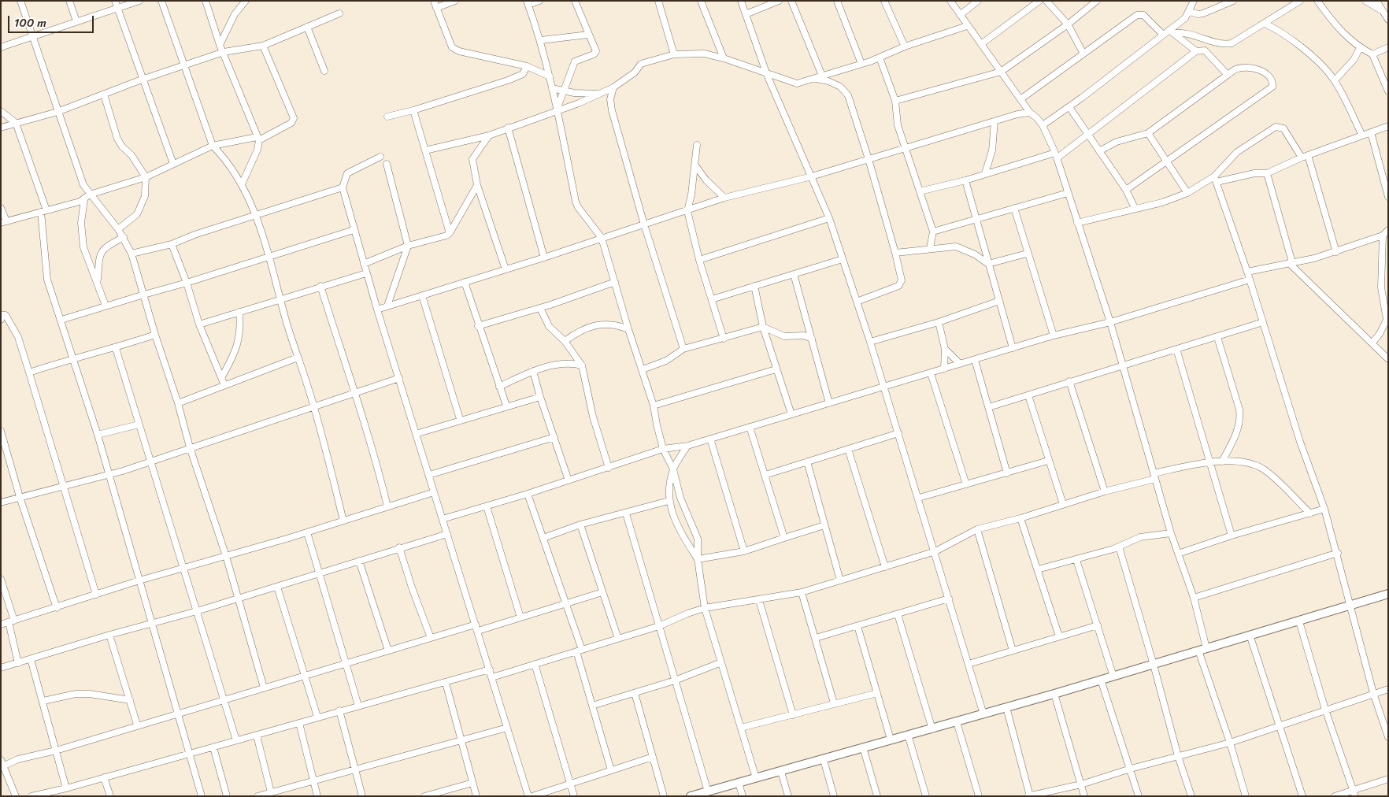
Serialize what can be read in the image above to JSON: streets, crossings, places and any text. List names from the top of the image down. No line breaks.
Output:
{"scale_bar":"100 m"}
